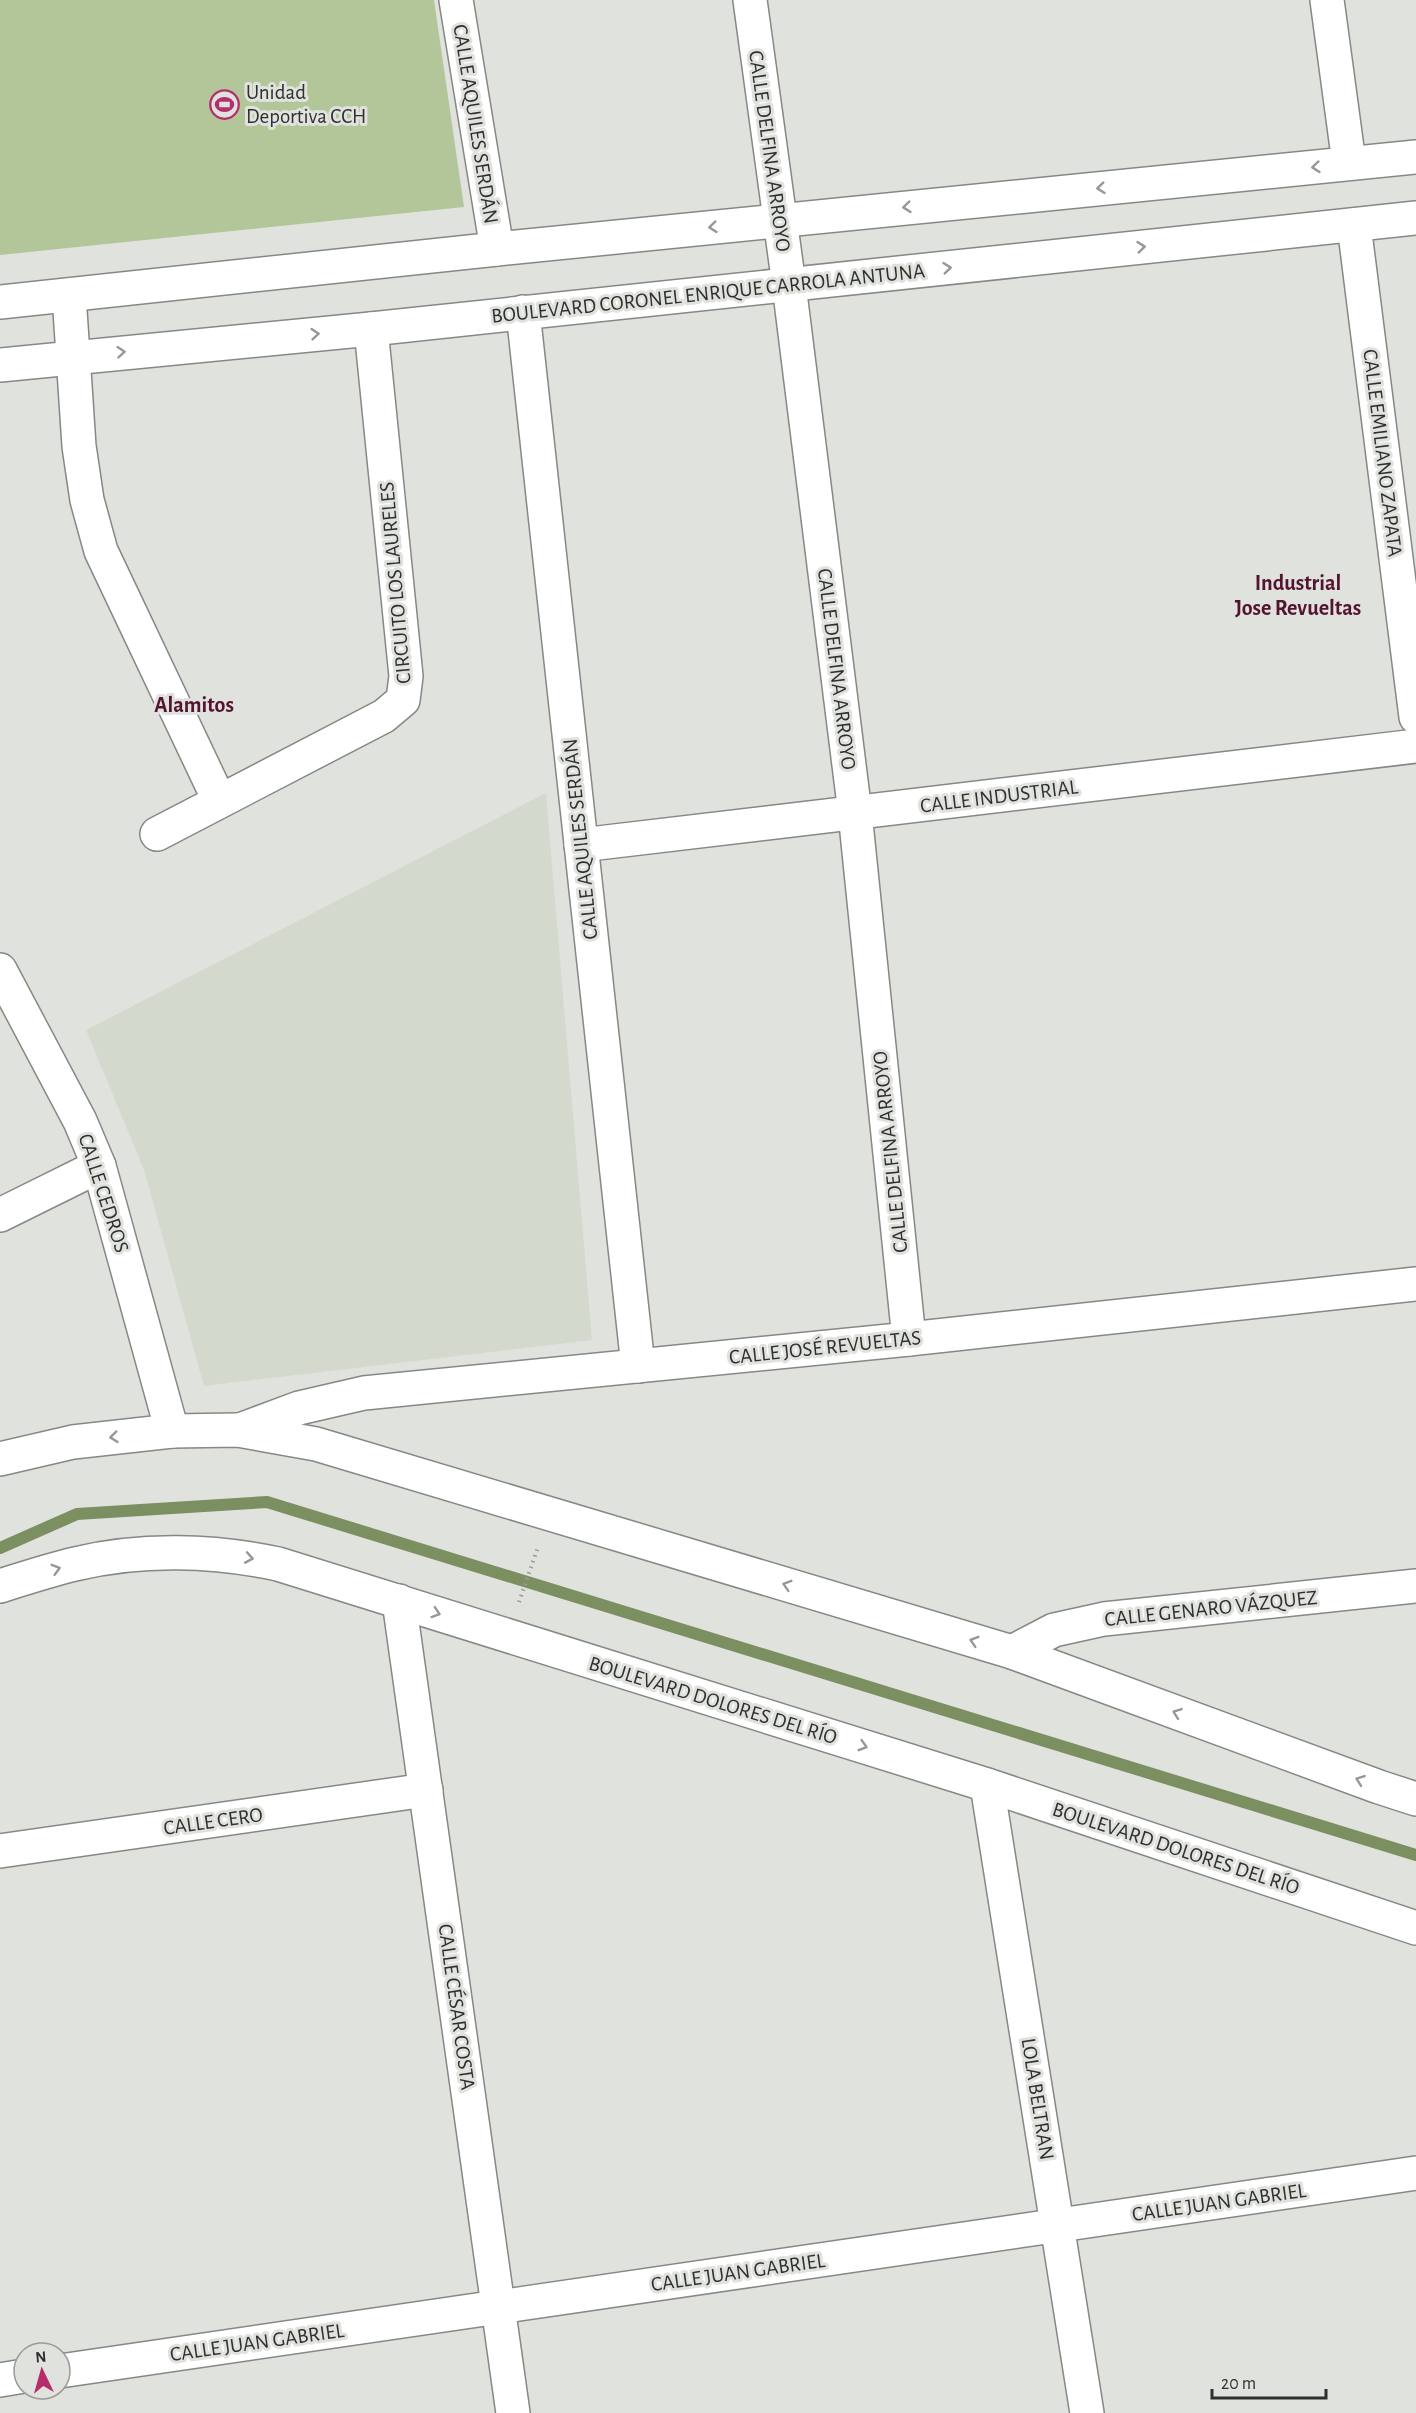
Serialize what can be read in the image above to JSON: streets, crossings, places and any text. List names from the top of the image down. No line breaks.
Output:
{"streets":{"street":["CALLE AQUILES SERDÁN","CALLE DELFINA ARROYO","BOULEVARD CORONEL ENRIQUE CARROLA ANTUNA","CALLE EMILIANO ZAPATA","CIRCUITO LOS LAURELES","CALLE INDUSTRIAL","CALLE CEDROS","CALLE JOSÉ REVUELTAS","CALLE GENARO VÁZQUEZ","BOULEVARD DOLORES DEL RÍO","CALLE CERO","CALLE CÉSAR COSTA","LOLA BELTRAN","CALLE JUAN GABRIEL"]},"crossings":[["CALLE AQUILES SERDÁN","BOULEVARD CORONEL ENRIQUE CARROLA ANTUNA"],["CALLE AQUILES SERDÁN","CALLE INDUSTRIAL"],["CALLE AQUILES SERDÁN","CALLE JOSÉ REVUELTAS"],["CALLE DELFINA ARROYO","BOULEVARD CORONEL ENRIQUE CARROLA ANTUNA"],["CALLE DELFINA ARROYO","CALLE INDUSTRIAL"],["CALLE DELFINA ARROYO","CALLE JOSÉ REVUELTAS"],["BOULEVARD CORONEL ENRIQUE CARROLA ANTUNA","CALLE EMILIANO ZAPATA"],["BOULEVARD CORONEL ENRIQUE CARROLA ANTUNA","CIRCUITO LOS LAURELES"],["BOULEVARD DOLORES DEL RÍO","CALLE CÉSAR COSTA"],["BOULEVARD DOLORES DEL RÍO","LOLA BELTRAN"],["CALLE CERO","CALLE CÉSAR COSTA"],["CALLE CÉSAR COSTA","CALLE JUAN GABRIEL"],["LOLA BELTRAN","CALLE JUAN GABRIEL"]],"districts":["Industrial Jose Revueltas","Alamitos"],"places":{"sports":["Unidad Deportiva CCH"]},"scale_bar":"20 m","north":"top"}
